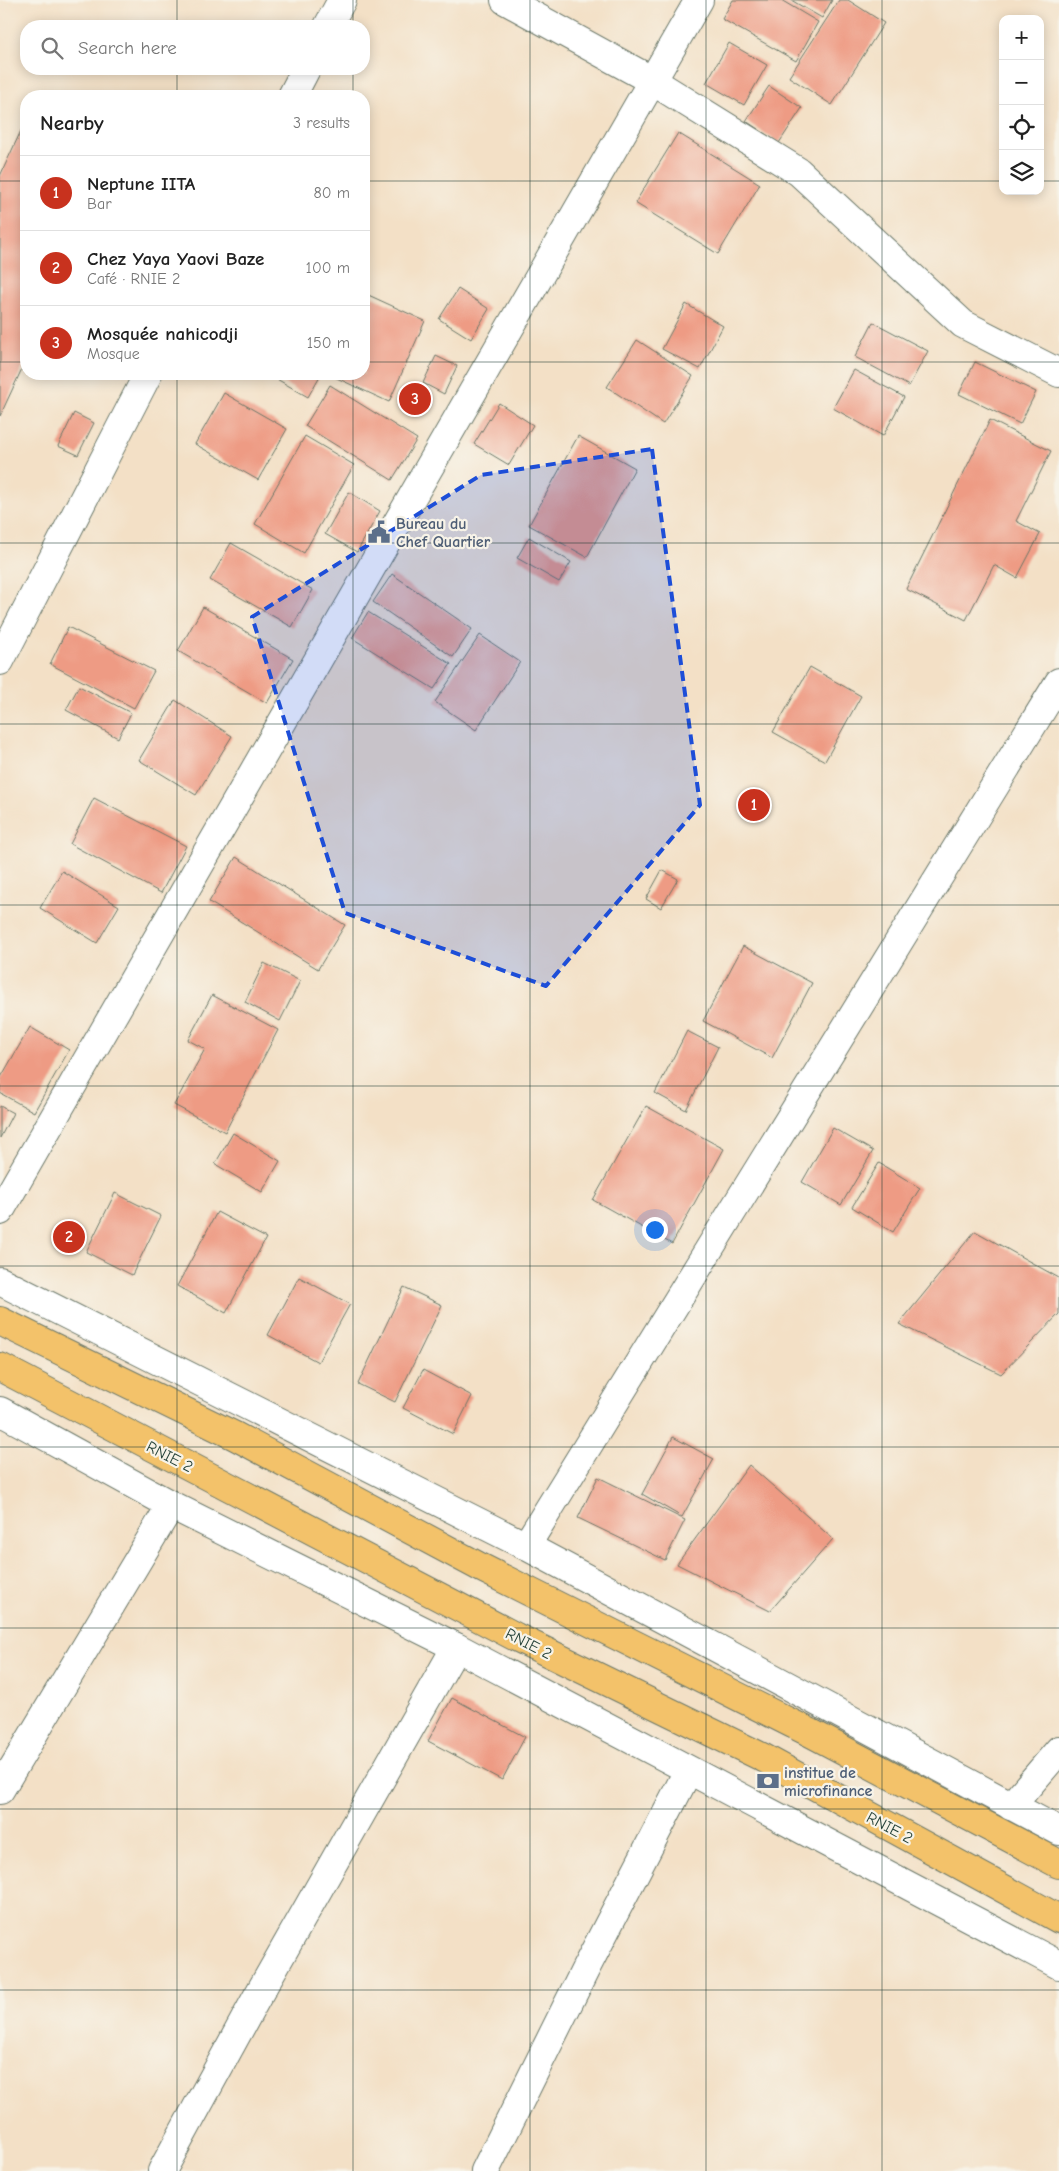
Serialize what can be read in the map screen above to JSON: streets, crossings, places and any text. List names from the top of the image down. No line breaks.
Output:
{"streets":{"highway":["RNIE 2"]},"places":{"public building":["Bureau du Chef Quartier"],"bank":["institue de microfinance"]},"page":{"map_buttons":["+","−"],"search":"Search here","heading":["Nearby","3 results"],"list":[{"mark":"1","name":"Neptune IITA","note":"Bar","value":"80 m"},{"mark":"2","name":"Chez Yaya Yaovi Baze","note":"Café · RNIE 2","value":"100 m"},{"mark":"3","name":"Mosquée nahicodji","note":"Mosque","value":"150 m"}],"pins":["3","1","2"]}}
